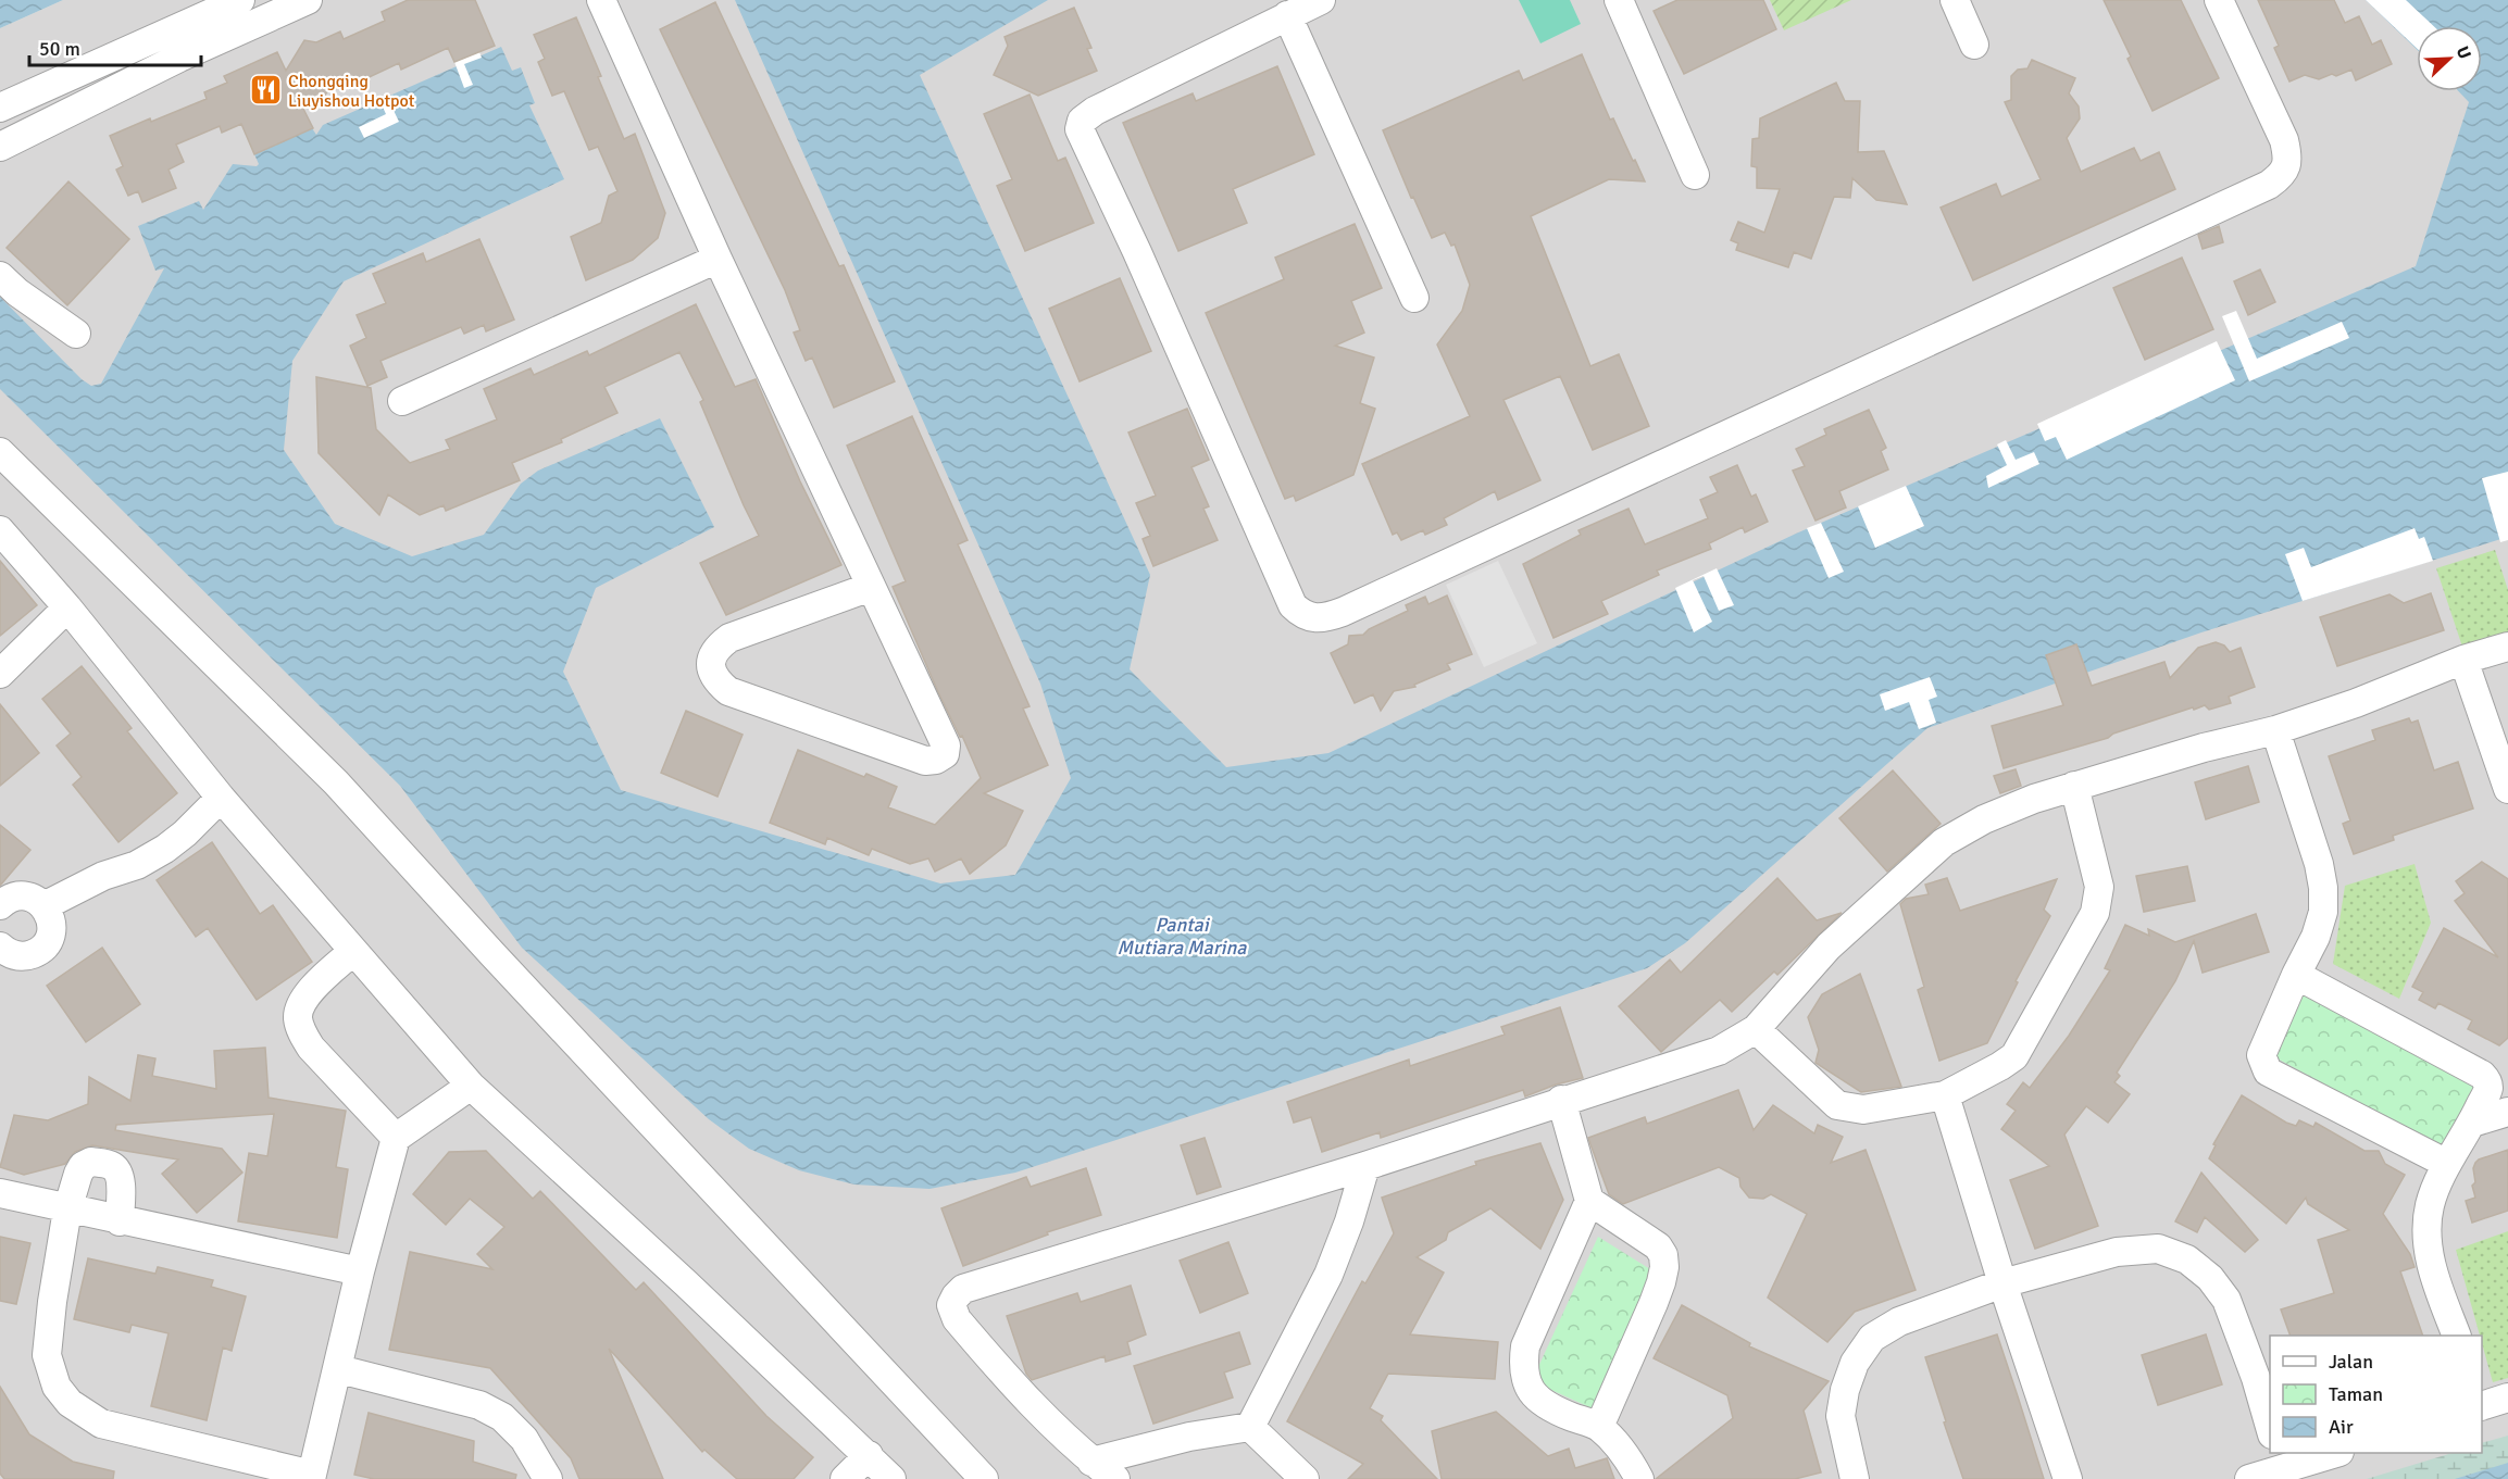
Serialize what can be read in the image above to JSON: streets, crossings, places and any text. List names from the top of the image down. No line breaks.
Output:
{"water":["Pantai Mutiara Marina"],"places":{"restaurant":["Chongqing Liuyishou Hotpot"]},"legend":["Jalan","Taman","Air"],"scale_bar":"50 m","north":"top right"}
